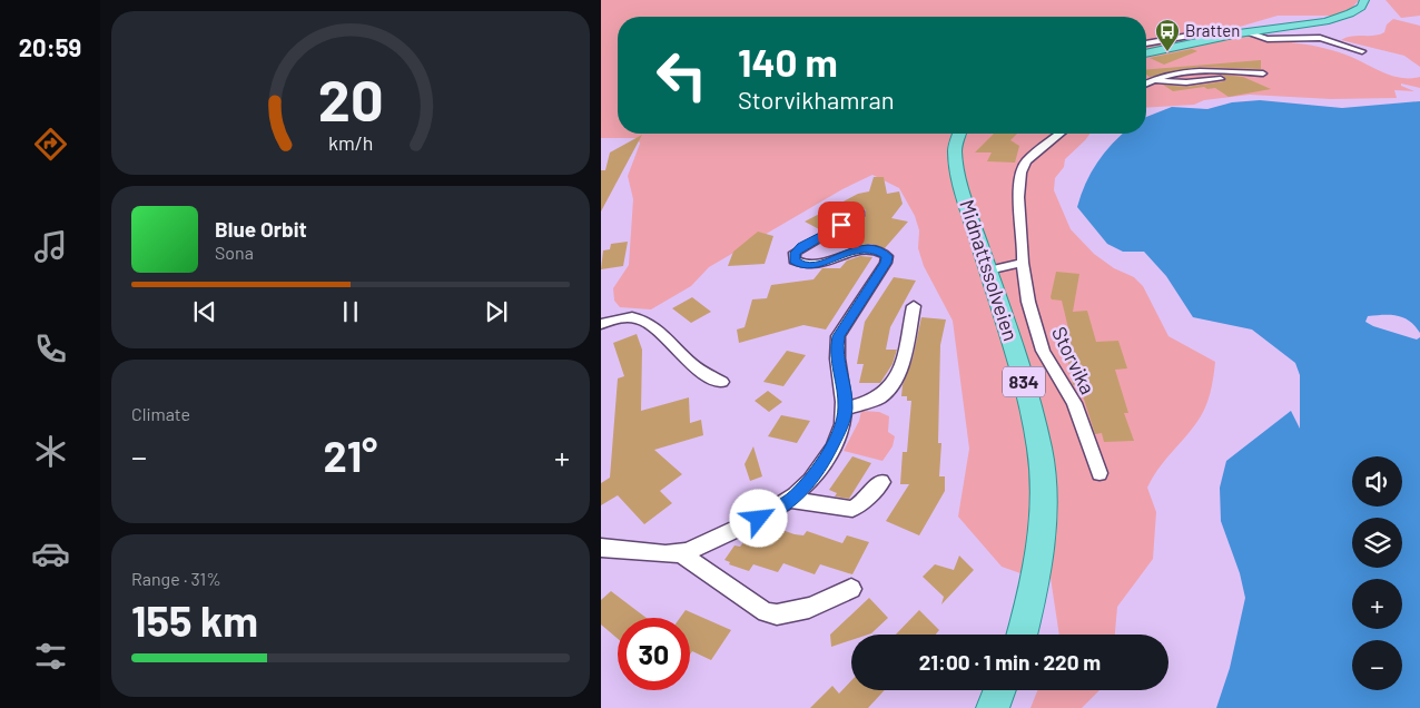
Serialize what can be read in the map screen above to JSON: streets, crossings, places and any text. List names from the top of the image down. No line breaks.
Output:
{"streets":{"main road":["Midnattssolveien","834"],"street":["Storvika"]},"places":{"bus stop":["Bratten"]},"page":{"tabs":"20:59","turn":["140 m","Storvikhamran"],"song":["Blue Orbit","Sona"],"tile":["Climate",["Range · 31%","155 km"]],"heat":["−","21°","+"],"map_buttons":["+","−"],"limit":"30","trip":"21:00 · 1 min · 220 m","gauge":["20","km/h"]}}
